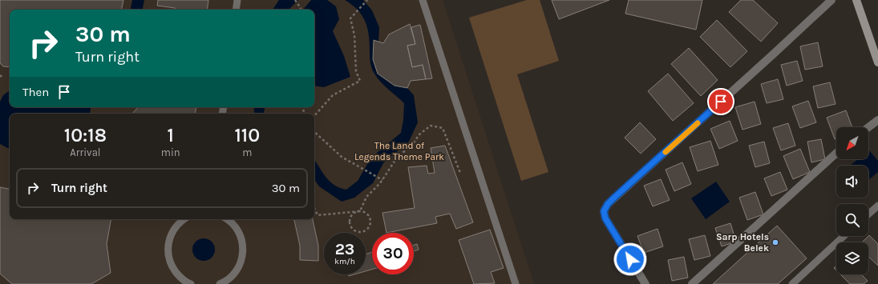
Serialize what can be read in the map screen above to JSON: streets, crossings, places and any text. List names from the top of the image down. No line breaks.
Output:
{"parks":["The Land of Legends Theme Park"],"places":["Sarp Hotels Belek"],"north":"bottom left","page":{"turn":["30 m","Turn right"],"then":"Then","eta":["10:18","Arrival","1","min","110","m"],"list":[{"name":"Turn right","value":"30 m"}],"speed":"23 km/h","limit":"30"}}
